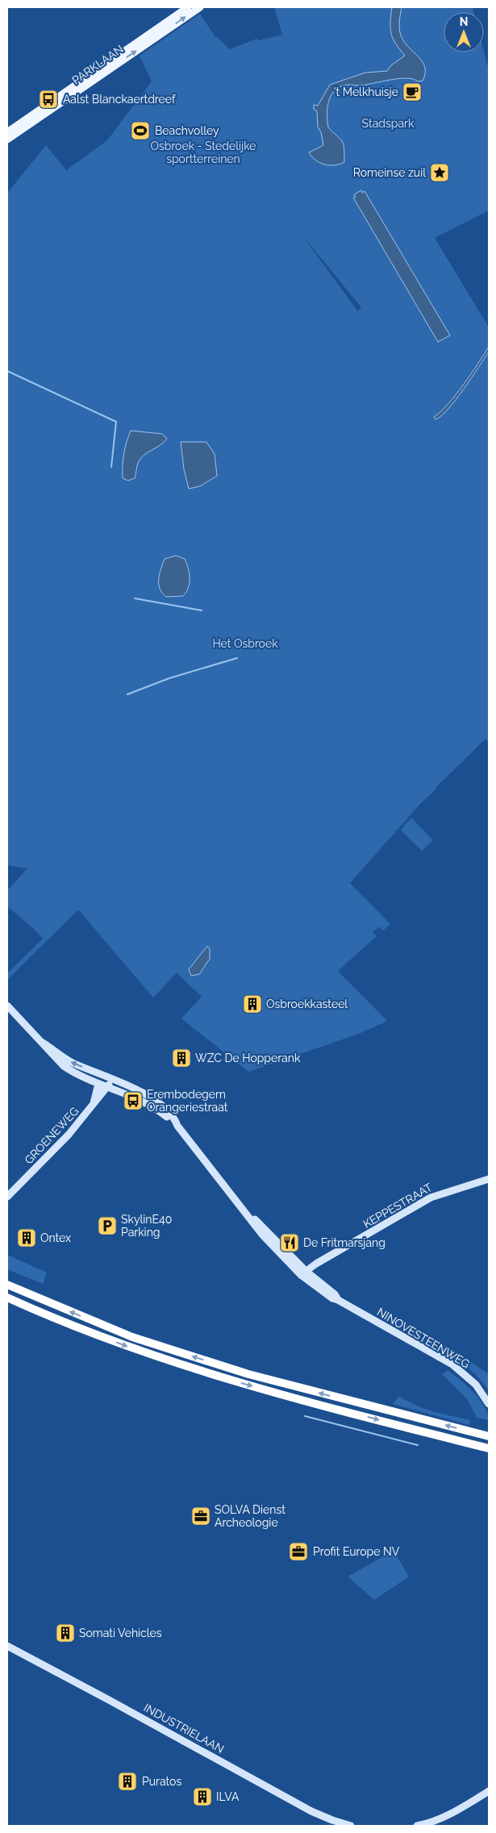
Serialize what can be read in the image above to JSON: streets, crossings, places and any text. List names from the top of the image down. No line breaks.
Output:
{"streets":{"main road":["PARKLAAN"],"street":["GROENEWEG","KEPPESTRAAT","NINOVESTEENWEG","INDUSTRIELAAN"]},"crossings":[["GROENEWEG","NINOVESTEENWEG"],["KEPPESTRAAT","NINOVESTEENWEG"]],"parks":["Stadspark","Osbroek - Stedelijke sportterreinen","Het Osbroek"],"places":{"cafe":["'t Melkhuisje"],"bus stop":["Aalst Blanckaertdreef","Erembodegem Orangeriestraat"],"sports":["Beachvolley"],"place":["Romeinse zuil"],"building":["Osbroekkasteel","WZC De Hopperank","Ontex","Somati Vehicles","Puratos","ILVA"],"parking":["SkylinE40 Parking"],"restaurant":["De Fritmarsjang"],"office":["SOLVA Dienst Archeologie","Profit Europe NV"]},"north":"top"}
